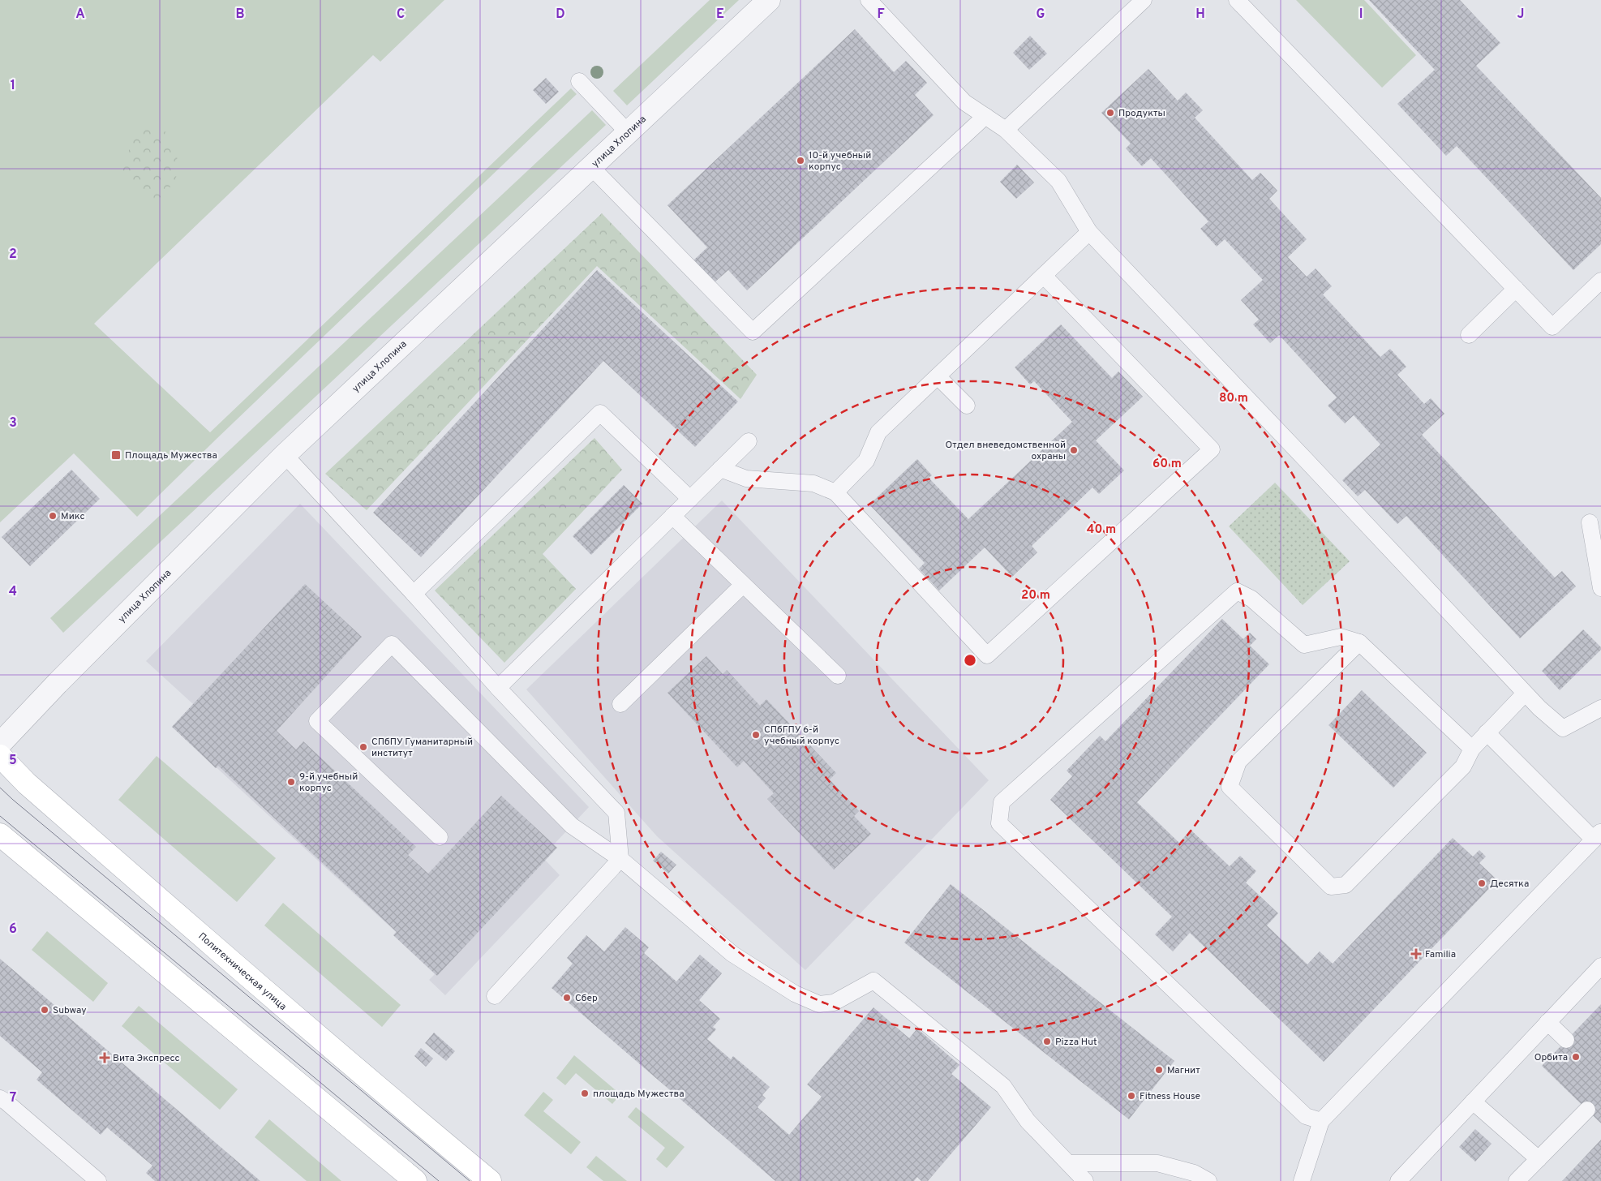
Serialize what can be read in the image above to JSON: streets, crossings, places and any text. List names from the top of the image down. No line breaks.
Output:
{"streets":{"main road":["Политехническая улица"],"street":["улица Хлопина"]},"places":{"other":["Продукты","10-й учебный корпус","Отдел вневедомственной охраны","Микс","СПбГПУ 6-й учебный корпус","СПбПУ Гуманитарный институт","9-й учебный корпус","Десятка","Сбер","Subway","Pizza Hut","Орбита","Магнит","площадь Мужества","Fitness House"],"transit":["Площадь Мужества"],"health":["Familia","Вита Экспресс"]},"grid":{"columns":["A","B","C","D","E","F","G","H","I","J"],"rows":["1","2","3","4","5","6","7"]},"rings":["80 m","60 m","40 m","20 m"]}
